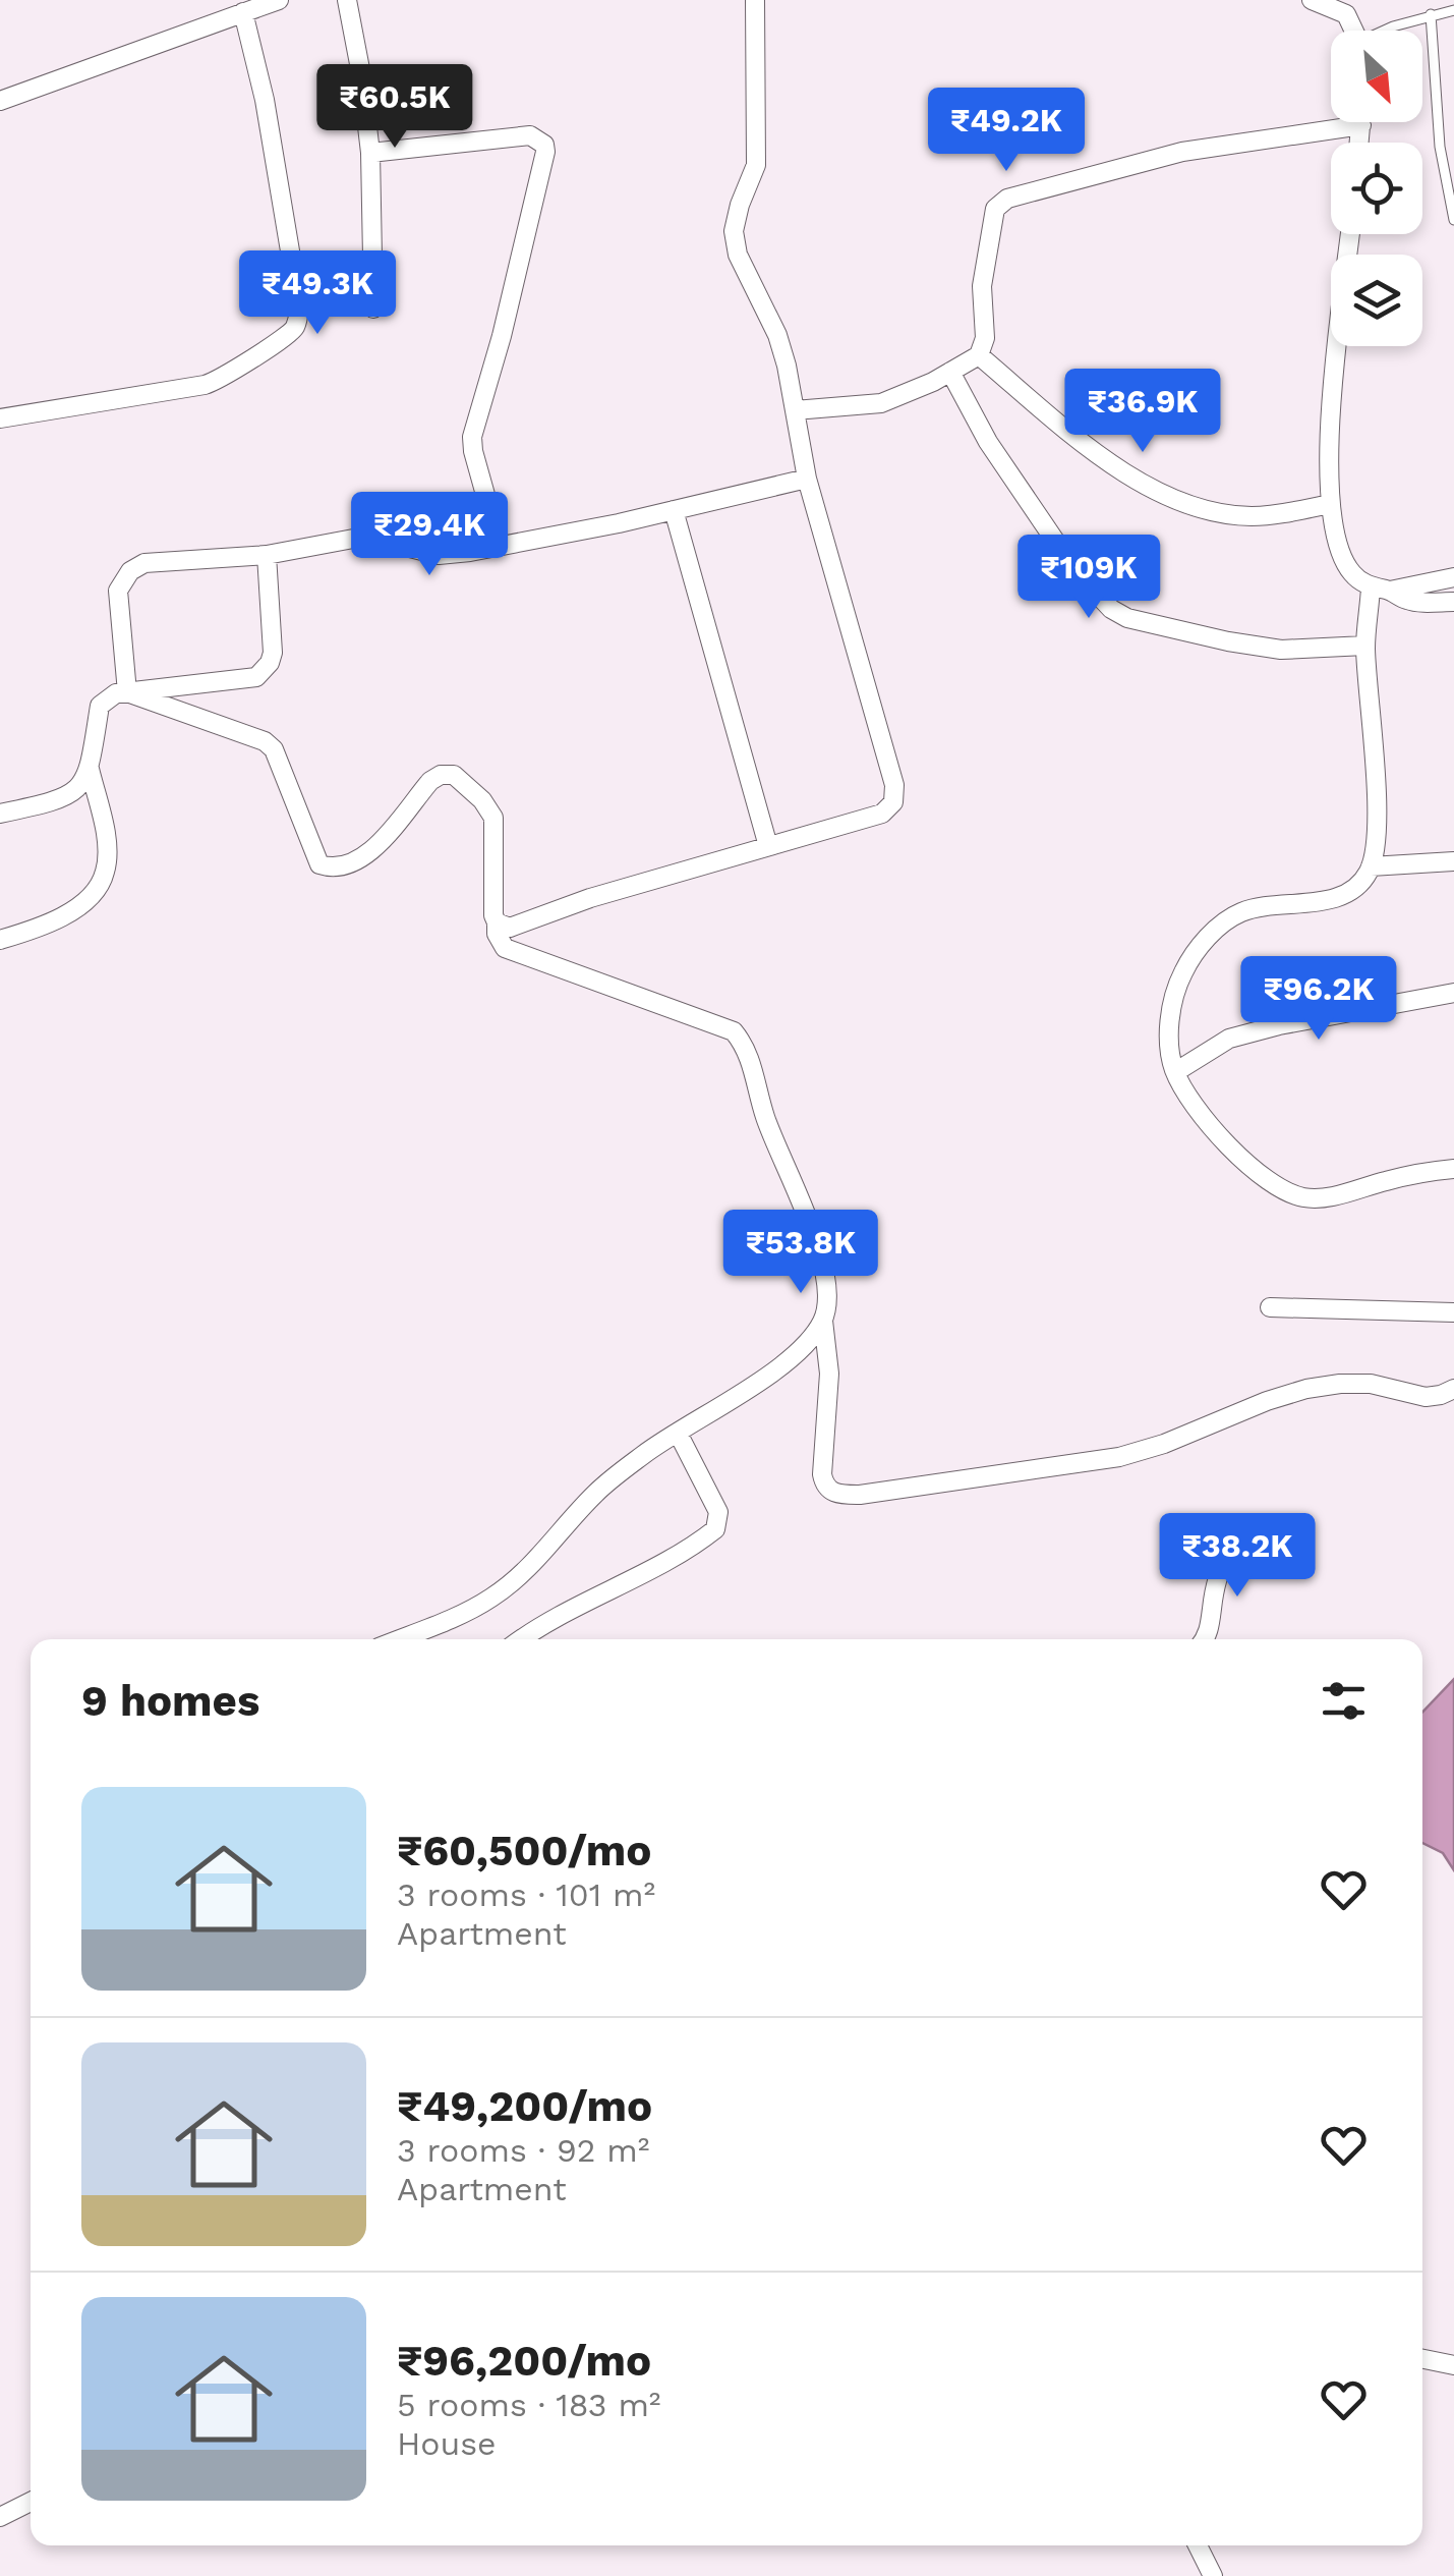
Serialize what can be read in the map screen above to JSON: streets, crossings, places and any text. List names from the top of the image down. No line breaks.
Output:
{"north":"bottom right","page":{"price":["₹60.5K","₹49.2K","₹49.3K","₹36.9K","₹29.4K","₹109K","₹96.2K","₹53.8K","₹38.2K"],"heading":"9 homes","list":[{"name":"₹60,500/mo","note":"3 rooms · 101 m² · Apartment"},{"name":"₹49,200/mo","note":"3 rooms · 92 m² · Apartment"},{"name":"₹96,200/mo","note":"5 rooms · 183 m² · House"}]}}
